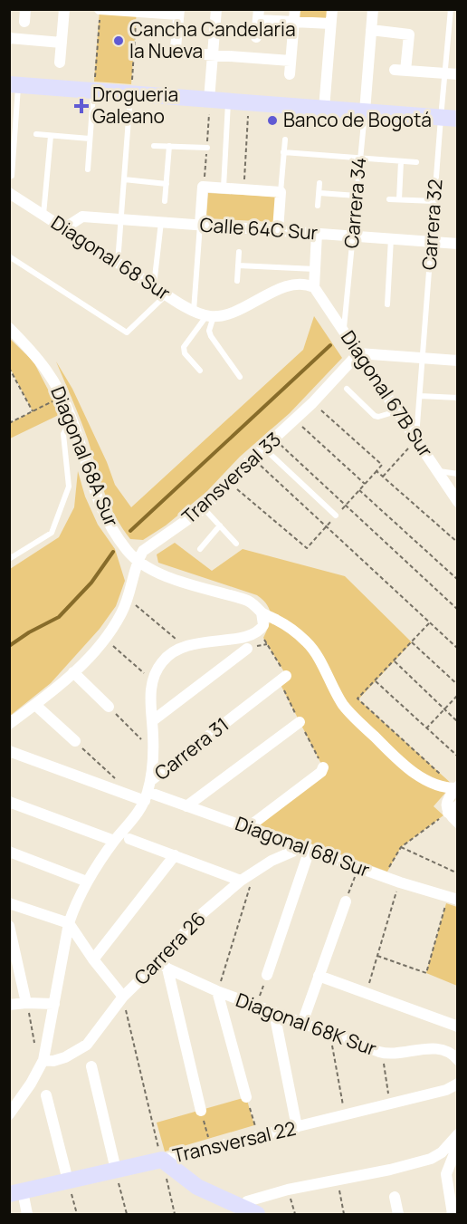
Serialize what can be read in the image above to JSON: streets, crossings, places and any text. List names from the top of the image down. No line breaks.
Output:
{"streets":{"street":["Carrera 34","Calle 64C Sur","Diagonal 68 Sur","Diagonal 67B Sur","Diagonal 68A Sur","Transversal 33","Carrera 31","Diagonal 68I Sur","Carrera 26","Diagonal 68K Sur","Transversal 22"],"lane":["Carrera 32"]},"crossings":[["Carrera 34","Calle 64C Sur"],["Carrera 34","Diagonal 67B Sur"],["Carrera 32","Calle 64C Sur"],["Carrera 32","Diagonal 67B Sur"],["Calle 64C Sur","Diagonal 68 Sur"],["Diagonal 67B Sur","Transversal 33"],["Diagonal 68A Sur","Transversal 33"],["Carrera 31","Diagonal 68I Sur"],["Carrera 31","Carrera 26"],["Diagonal 68I Sur","Carrera 26"],["Carrera 26","Diagonal 68K Sur"]],"places":{"other":["Cancha Candelaria la Nueva","Banco de Bogotá"],"health":["Drogueria Galeano"]}}
